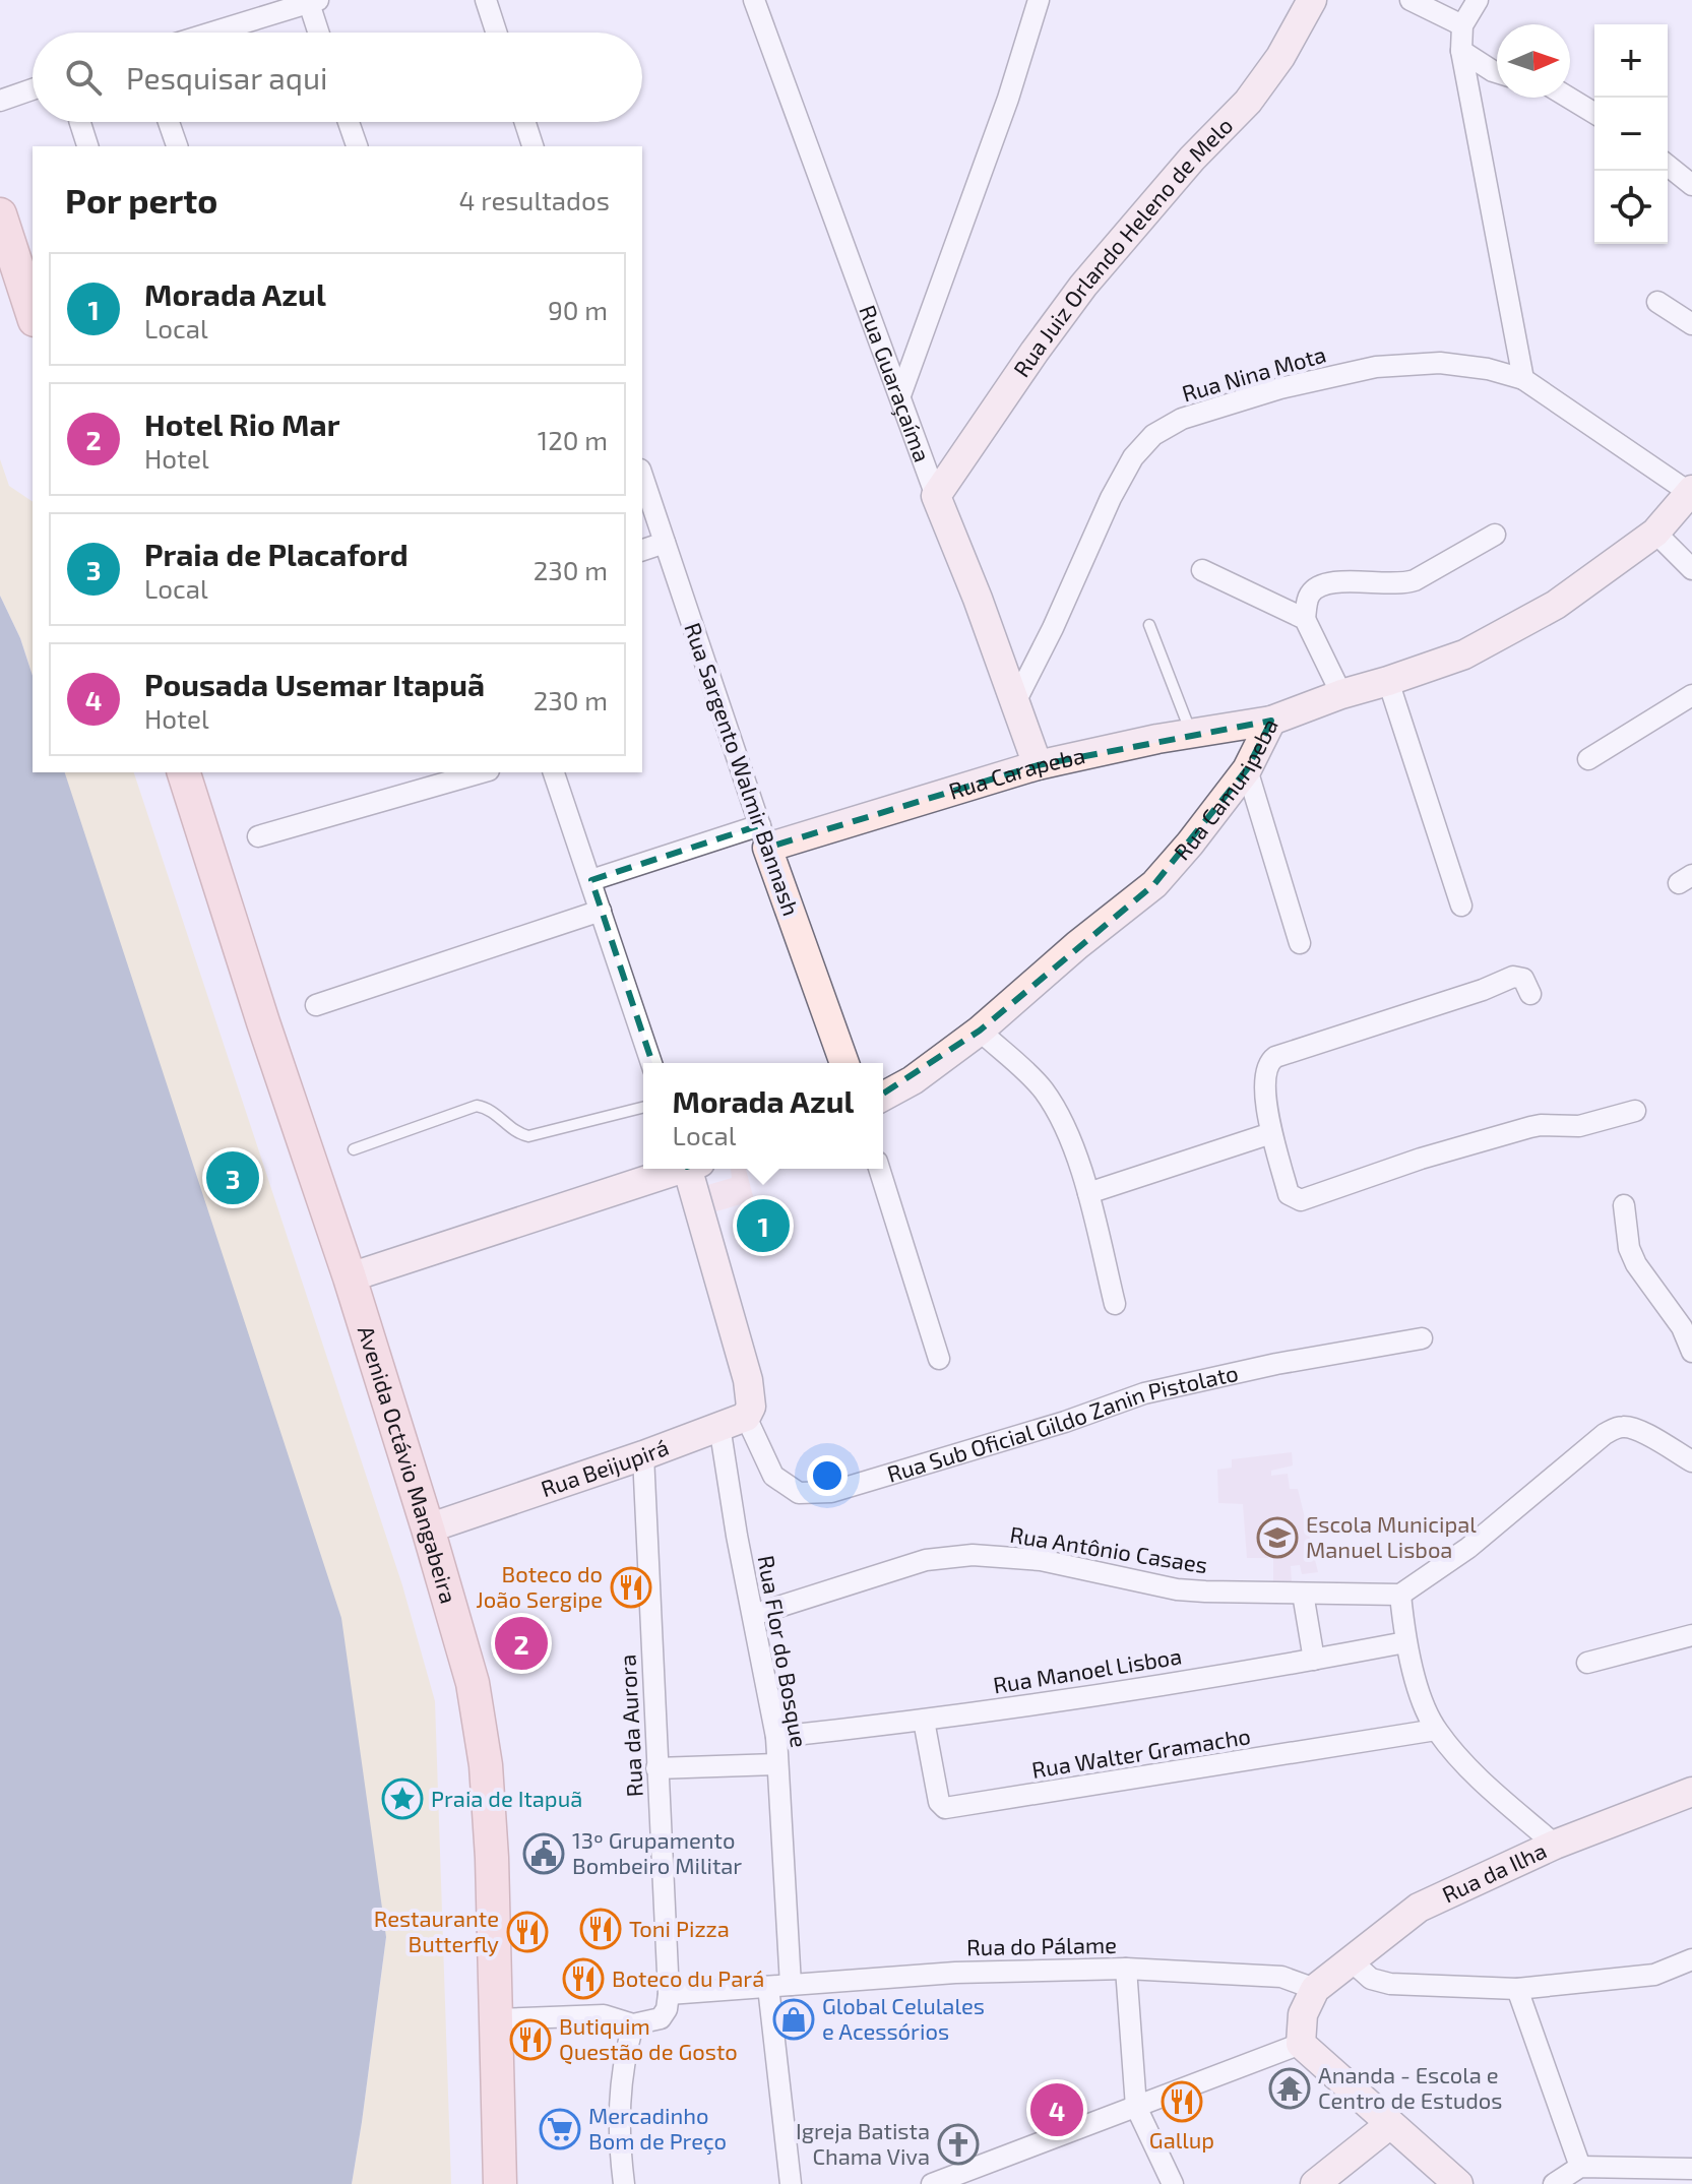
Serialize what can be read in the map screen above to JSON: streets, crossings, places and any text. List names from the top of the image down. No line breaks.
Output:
{"streets":{"main road":["Rua Juiz Orlando Heleno de Melo","Rua Guaraçaíma","Rua Sargento Walmir Bannash","Rua Carapeba","Rua Camuripeba","Avenida Octávio Mangabeira","Rua Beijupirá","Rua da Ilha"],"street":["Rua Nina Mota","Rua Sub Oficial Gildo Zanin Pistolato","Rua Antônio Casaes","Rua Flor do Bosque","Rua Manoel Lisboa","Rua da Aurora","Rua Walter Gramacho","Rua do Pálame"]},"crossings":[["Rua Juiz Orlando Heleno de Melo","Rua Guaraçaíma"],["Rua Nina Mota","Rua Guaraçaíma"],["Rua Nina Mota","Rua Camuripeba"],["Rua Guaraçaíma","Rua Carapeba"],["Rua Sargento Walmir Bannash","Rua Carapeba"],["Rua Carapeba","Rua Camuripeba"],["Rua Sub Oficial Gildo Zanin Pistolato","Rua Beijupirá"],["Rua Sub Oficial Gildo Zanin Pistolato","Rua Flor do Bosque"],["Avenida Octávio Mangabeira","Rua Beijupirá"],["Rua Beijupirá","Rua Flor do Bosque"],["Rua Beijupirá","Rua da Aurora"],["Rua Antônio Casaes","Rua Flor do Bosque"],["Rua Flor do Bosque","Rua Manoel Lisboa"],["Rua Flor do Bosque","Rua do Pálame"],["Rua Manoel Lisboa","Rua Walter Gramacho"],["Rua da Aurora","Rua do Pálame"],["Rua da Ilha","Rua do Pálame"]],"places":{"school or university":["Escola Municipal Manuel Lisboa"],"restaurant":["Boteco do João Sergipe","Toni Pizza","Restaurante Butterfly","Boteco du Pará","Butiquim Questão de Gosto","Gallup"],"place":["Praia de Itapuã"],"public building":["13º Grupamento Bombeiro Militar"],"shop":["Global Celulales e Acessórios"],"temple":["Ananda - Escola e Centro de Estudos"],"supermarket":["Mercadinho Bom de Preço"],"church":["Igreja Batista Chama Viva"]},"north":"right","page":{"map_buttons":["+","−"],"search":"Pesquisar aqui","heading":["Por perto","4 resultados"],"list":[{"mark":"1","name":"Morada Azul","note":"Local","value":"90 m"},{"mark":"2","name":"Hotel Rio Mar","note":"Hotel","value":"120 m"},{"mark":"3","name":"Praia de Placaford","note":"Local","value":"230 m"},{"mark":"4","name":"Pousada Usemar Itapuã","note":"Hotel","value":"230 m"}],"popup":["Morada Azul","Local"],"pins":["3","1","2","4"]}}
